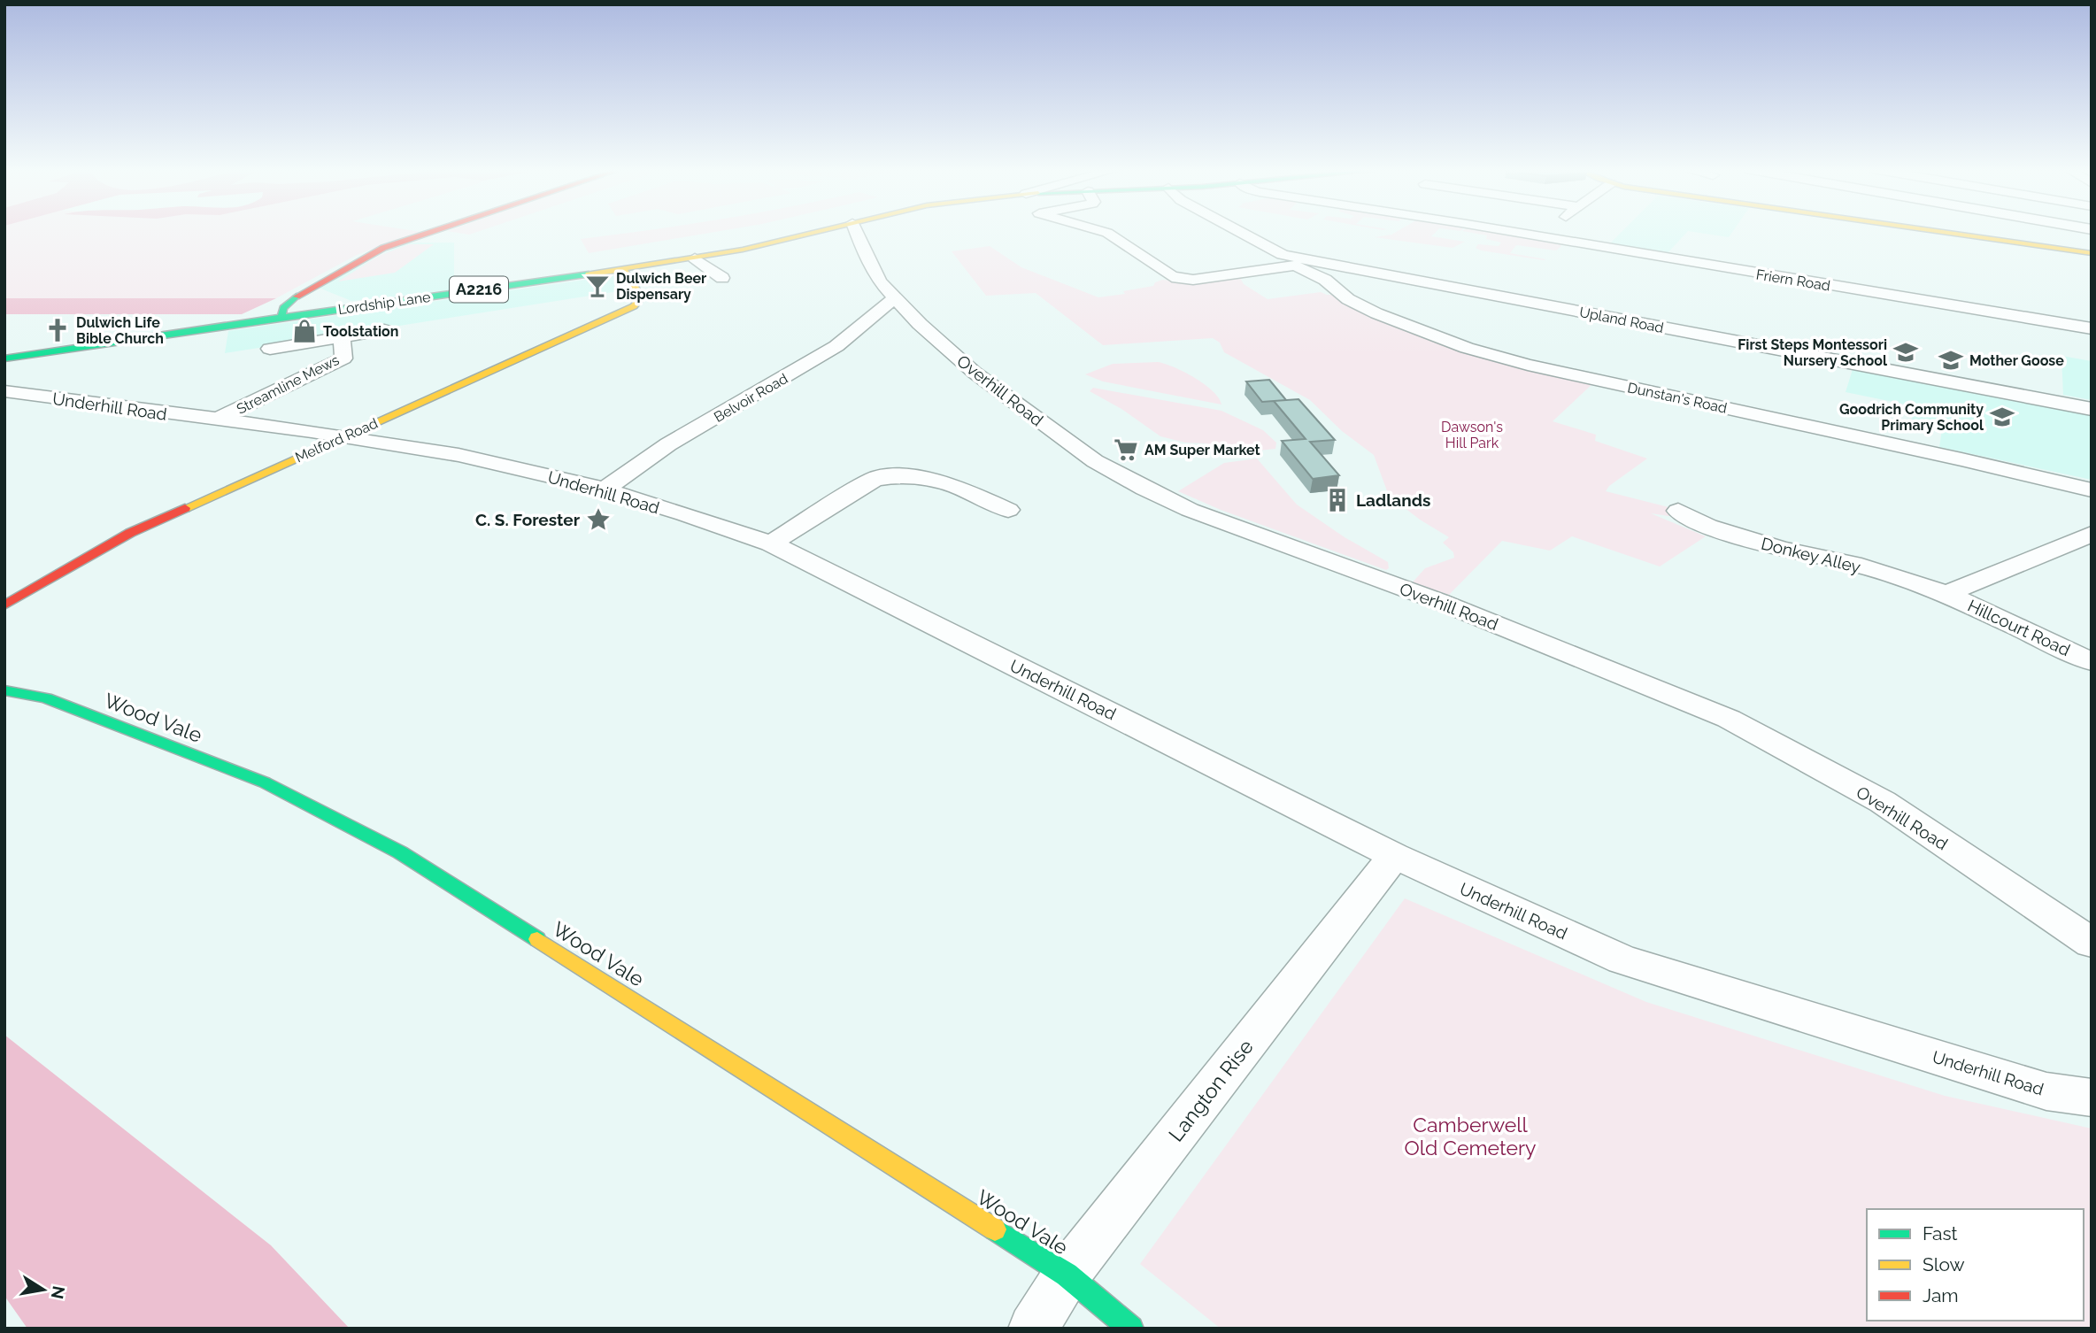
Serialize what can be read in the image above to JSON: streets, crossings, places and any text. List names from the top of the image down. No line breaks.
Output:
{"streets":{"main road":["A2216","Lordship Lane","Melford Road","Wood Vale"],"street":["Friern Road","Upland Road","Streamline Mews","Overhill Road","Belvoir Road","Dunstan's Road","Underhill Road","Donkey Alley","Hillcourt Road","Langton Rise"]},"crossings":[["Lordship Lane","Melford Road"],["Upland Road","Dunstan's Road"],["Streamline Mews","Underhill Road"],["Overhill Road","Belvoir Road"],["Belvoir Road","Underhill Road"],["Underhill Road","Melford Road"],["Underhill Road","Langton Rise"],["Donkey Alley","Hillcourt Road"],["Wood Vale","Langton Rise"]],"parks":["Dawson's Hill Park","Camberwell Old Cemetery"],"places":{"bar":["Dulwich Beer Dispensary"],"church":["Dulwich Life Bible Church"],"shop":["Toolstation"],"school or university":["First Steps Montessori Nursery School","Mother Goose","Goodrich Community Primary School"],"supermarket":["AM Super Market"],"building":["Ladlands"],"place":["C. S. Forester"]},"legend":["Fast","Slow","Jam"],"north":"right"}
